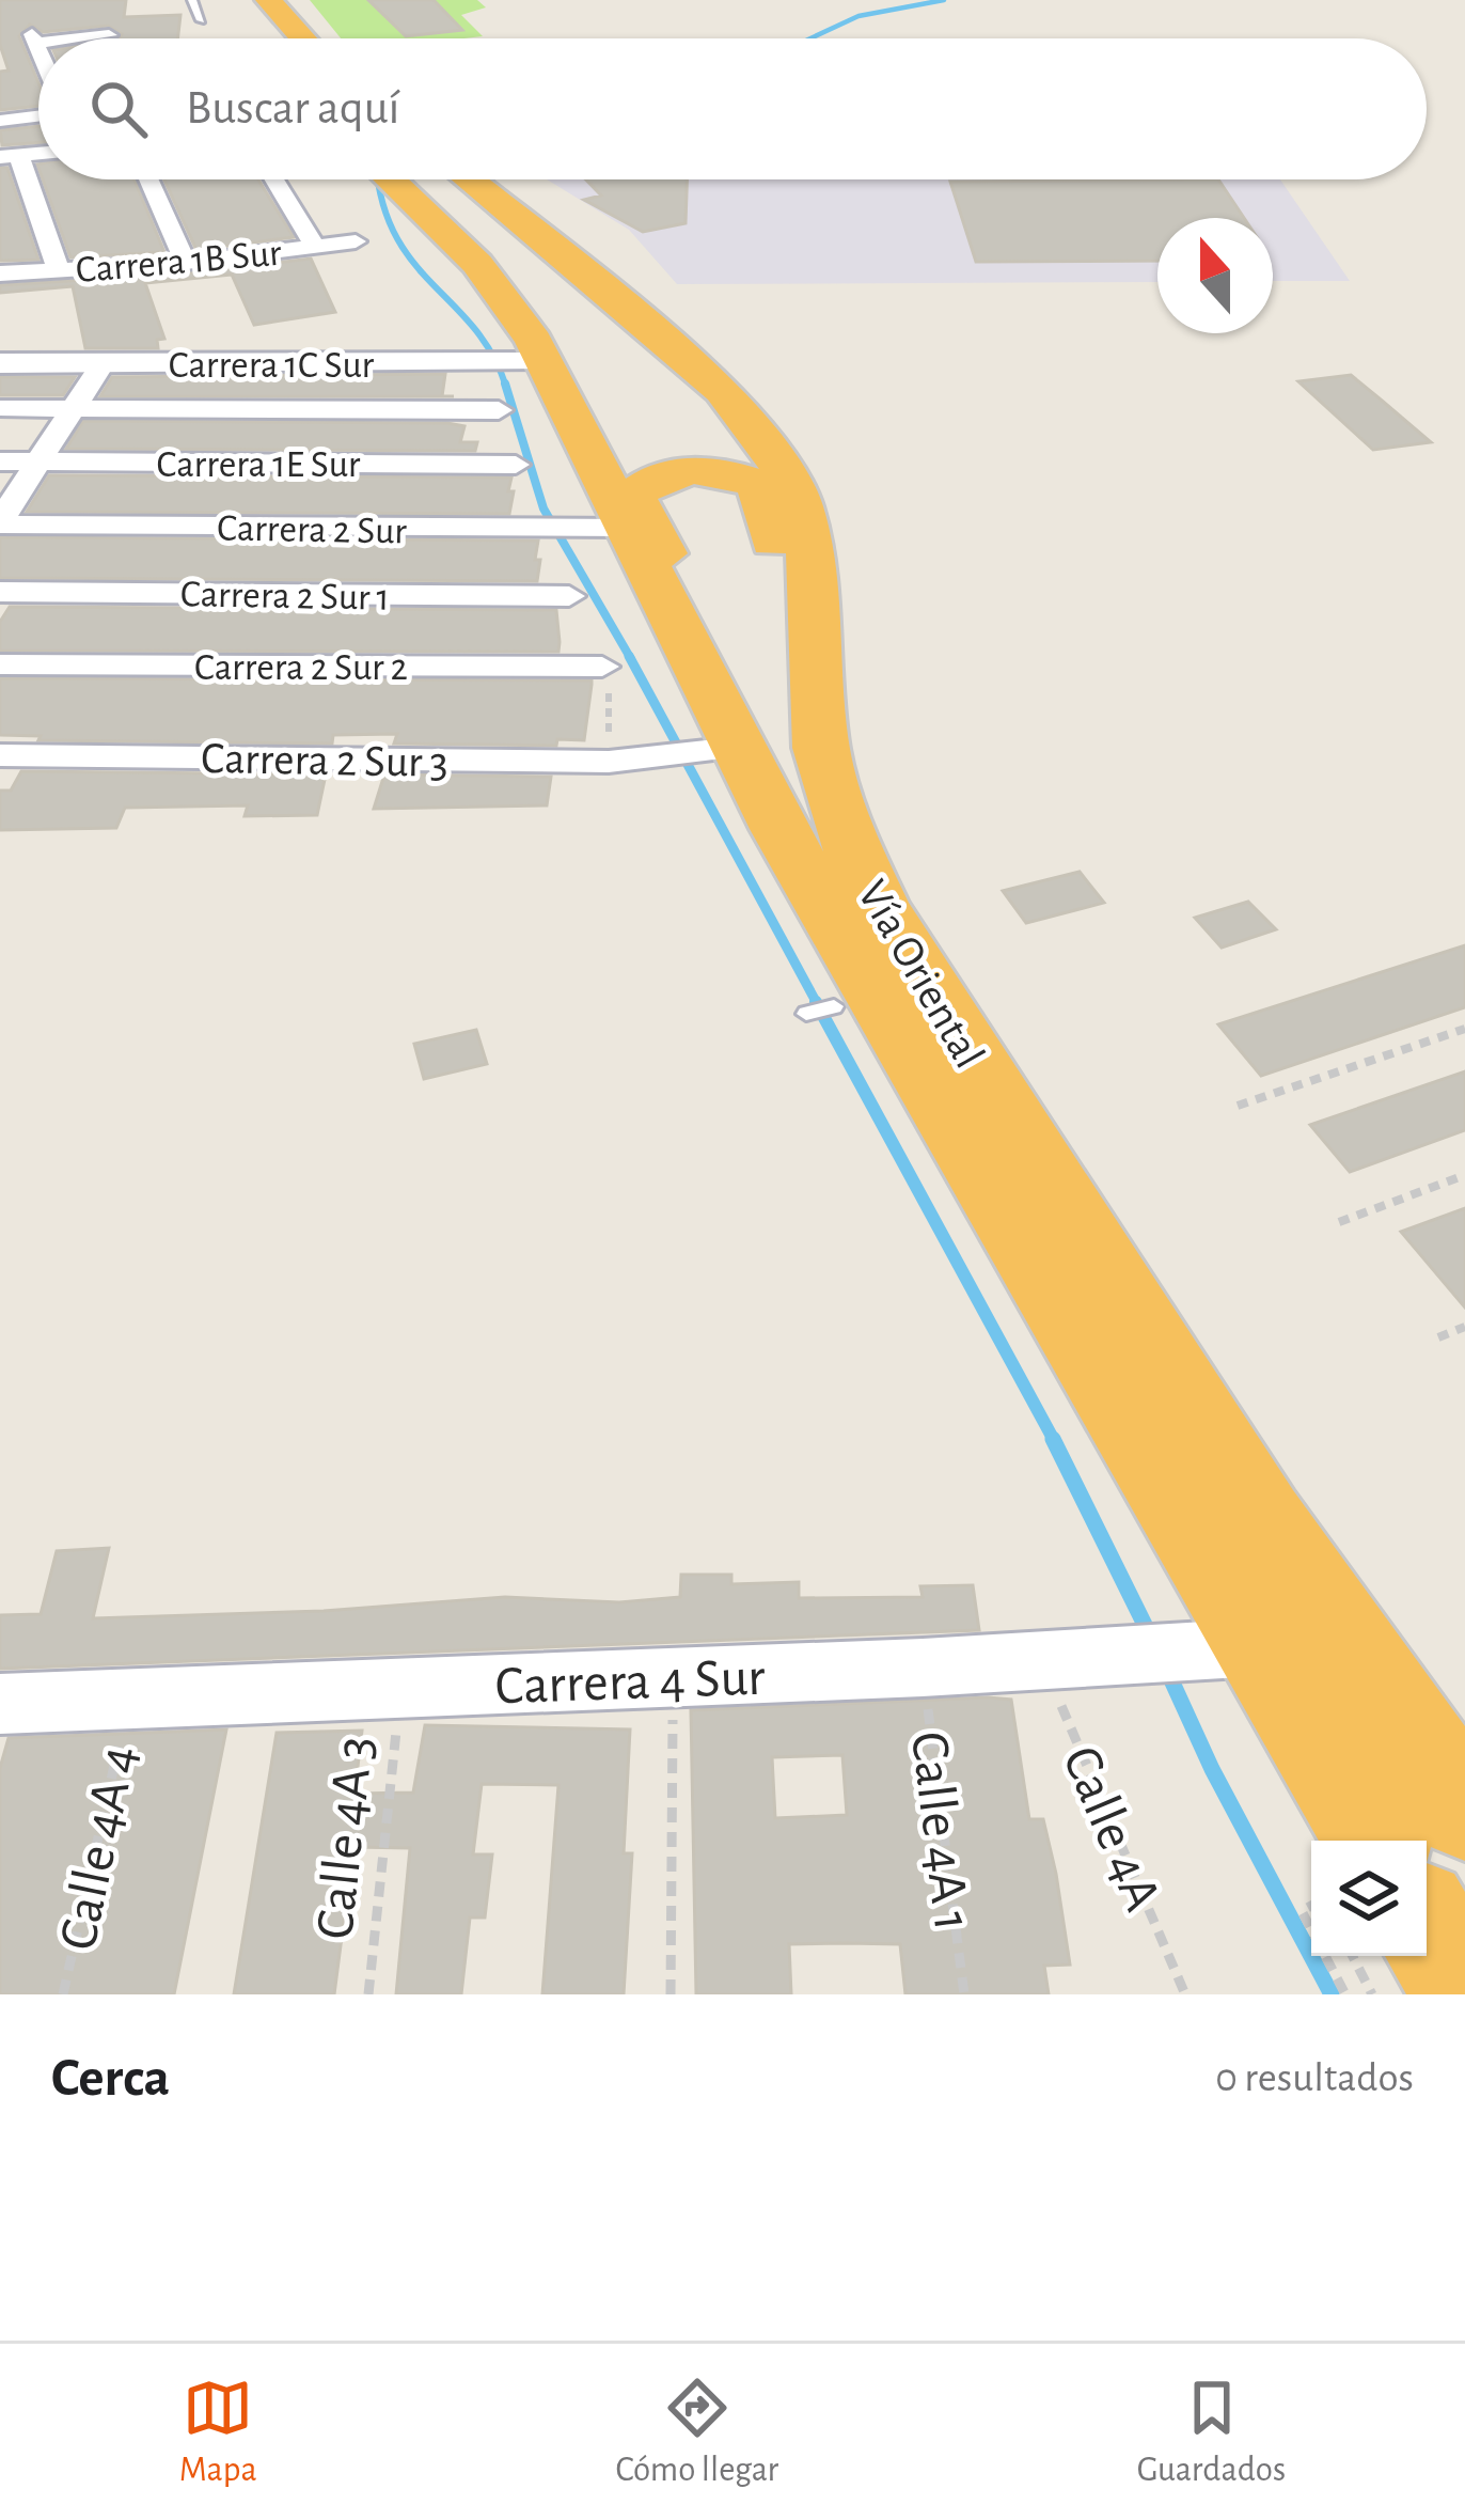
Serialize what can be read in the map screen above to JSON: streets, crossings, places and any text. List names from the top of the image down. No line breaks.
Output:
{"streets":{"highway":["Vía Oriental"],"street":["Carrera 1B Sur","Carrera 1C Sur","Carrera 1E Sur","Carrera 2 Sur","Carrera 2 Sur 1","Carrera 2 Sur 2","Carrera 2 Sur 3","Carrera 4 Sur"],"path":["Calle 4A","Calle 4A 1","Calle 4A 3","Calle 4A 4"]},"crossings":[["Carrera 1C Sur","Vía Oriental"],["Carrera 2 Sur","Vía Oriental"],["Carrera 2 Sur 3","Vía Oriental"],["Vía Oriental","Carrera 4 Sur"],["Carrera 4 Sur","Calle 4A"],["Carrera 4 Sur","Calle 4A 1"],["Carrera 4 Sur","Calle 4A 3"],["Carrera 4 Sur","Calle 4A 4"]],"north":"top","page":{"search":"Buscar aquí","heading":["Cerca","0 resultados"],"nav":["Mapa","Cómo llegar","Guardados"]}}
